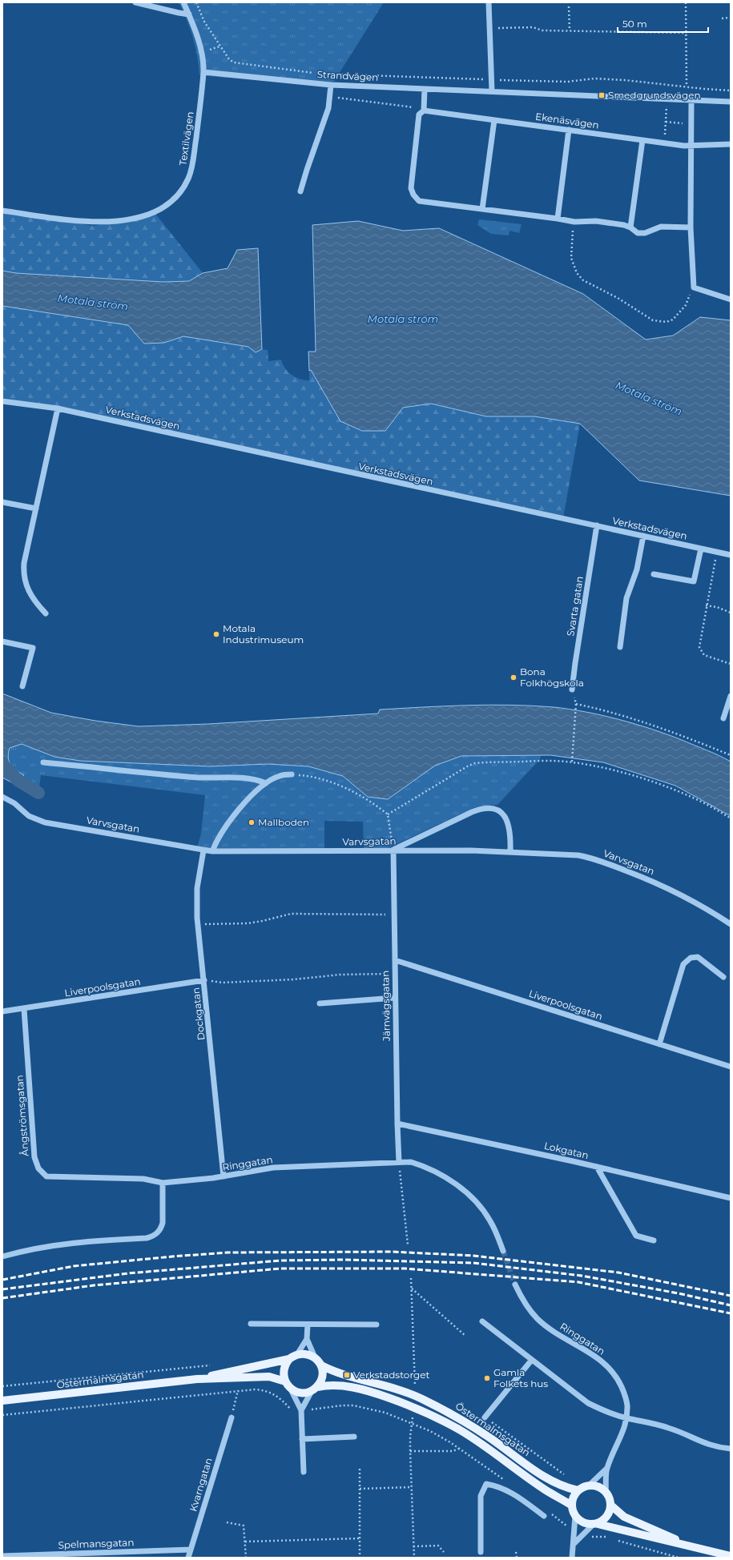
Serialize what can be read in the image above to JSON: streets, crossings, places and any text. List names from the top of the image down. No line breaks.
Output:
{"streets":{"main road":["Östermalmsgatan"],"street":["Strandvägen","Ekenäsvägen","Textilvägen","Verkstadsvägen","Svarta gatan","Varvsgatan","Liverpoolsgatan","Järnvägsgatan","Dockgatan","Ångströmsgatan","Lokgatan","Ringgatan","Kvarngatan","Spelmansgatan"]},"crossings":[["Strandvägen","Textilvägen"],["Verkstadsvägen","Svarta gatan"],["Varvsgatan","Järnvägsgatan"],["Varvsgatan","Dockgatan"],["Liverpoolsgatan","Järnvägsgatan"],["Liverpoolsgatan","Dockgatan"],["Liverpoolsgatan","Ångströmsgatan"],["Järnvägsgatan","Lokgatan"],["Järnvägsgatan","Ringgatan"],["Dockgatan","Ringgatan"],["Ångströmsgatan","Ringgatan"],["Ringgatan","Östermalmsgatan"],["Kvarngatan","Spelmansgatan"]],"water":["Motala ström"],"places":{"transit":["Smedgrundsvägen","Verkstadstorget"],"other":["Motala Industrimuseum","Bona Folkhögskola","Mallboden","Gamla Folkets hus"]},"scale_bar":"50 m"}
